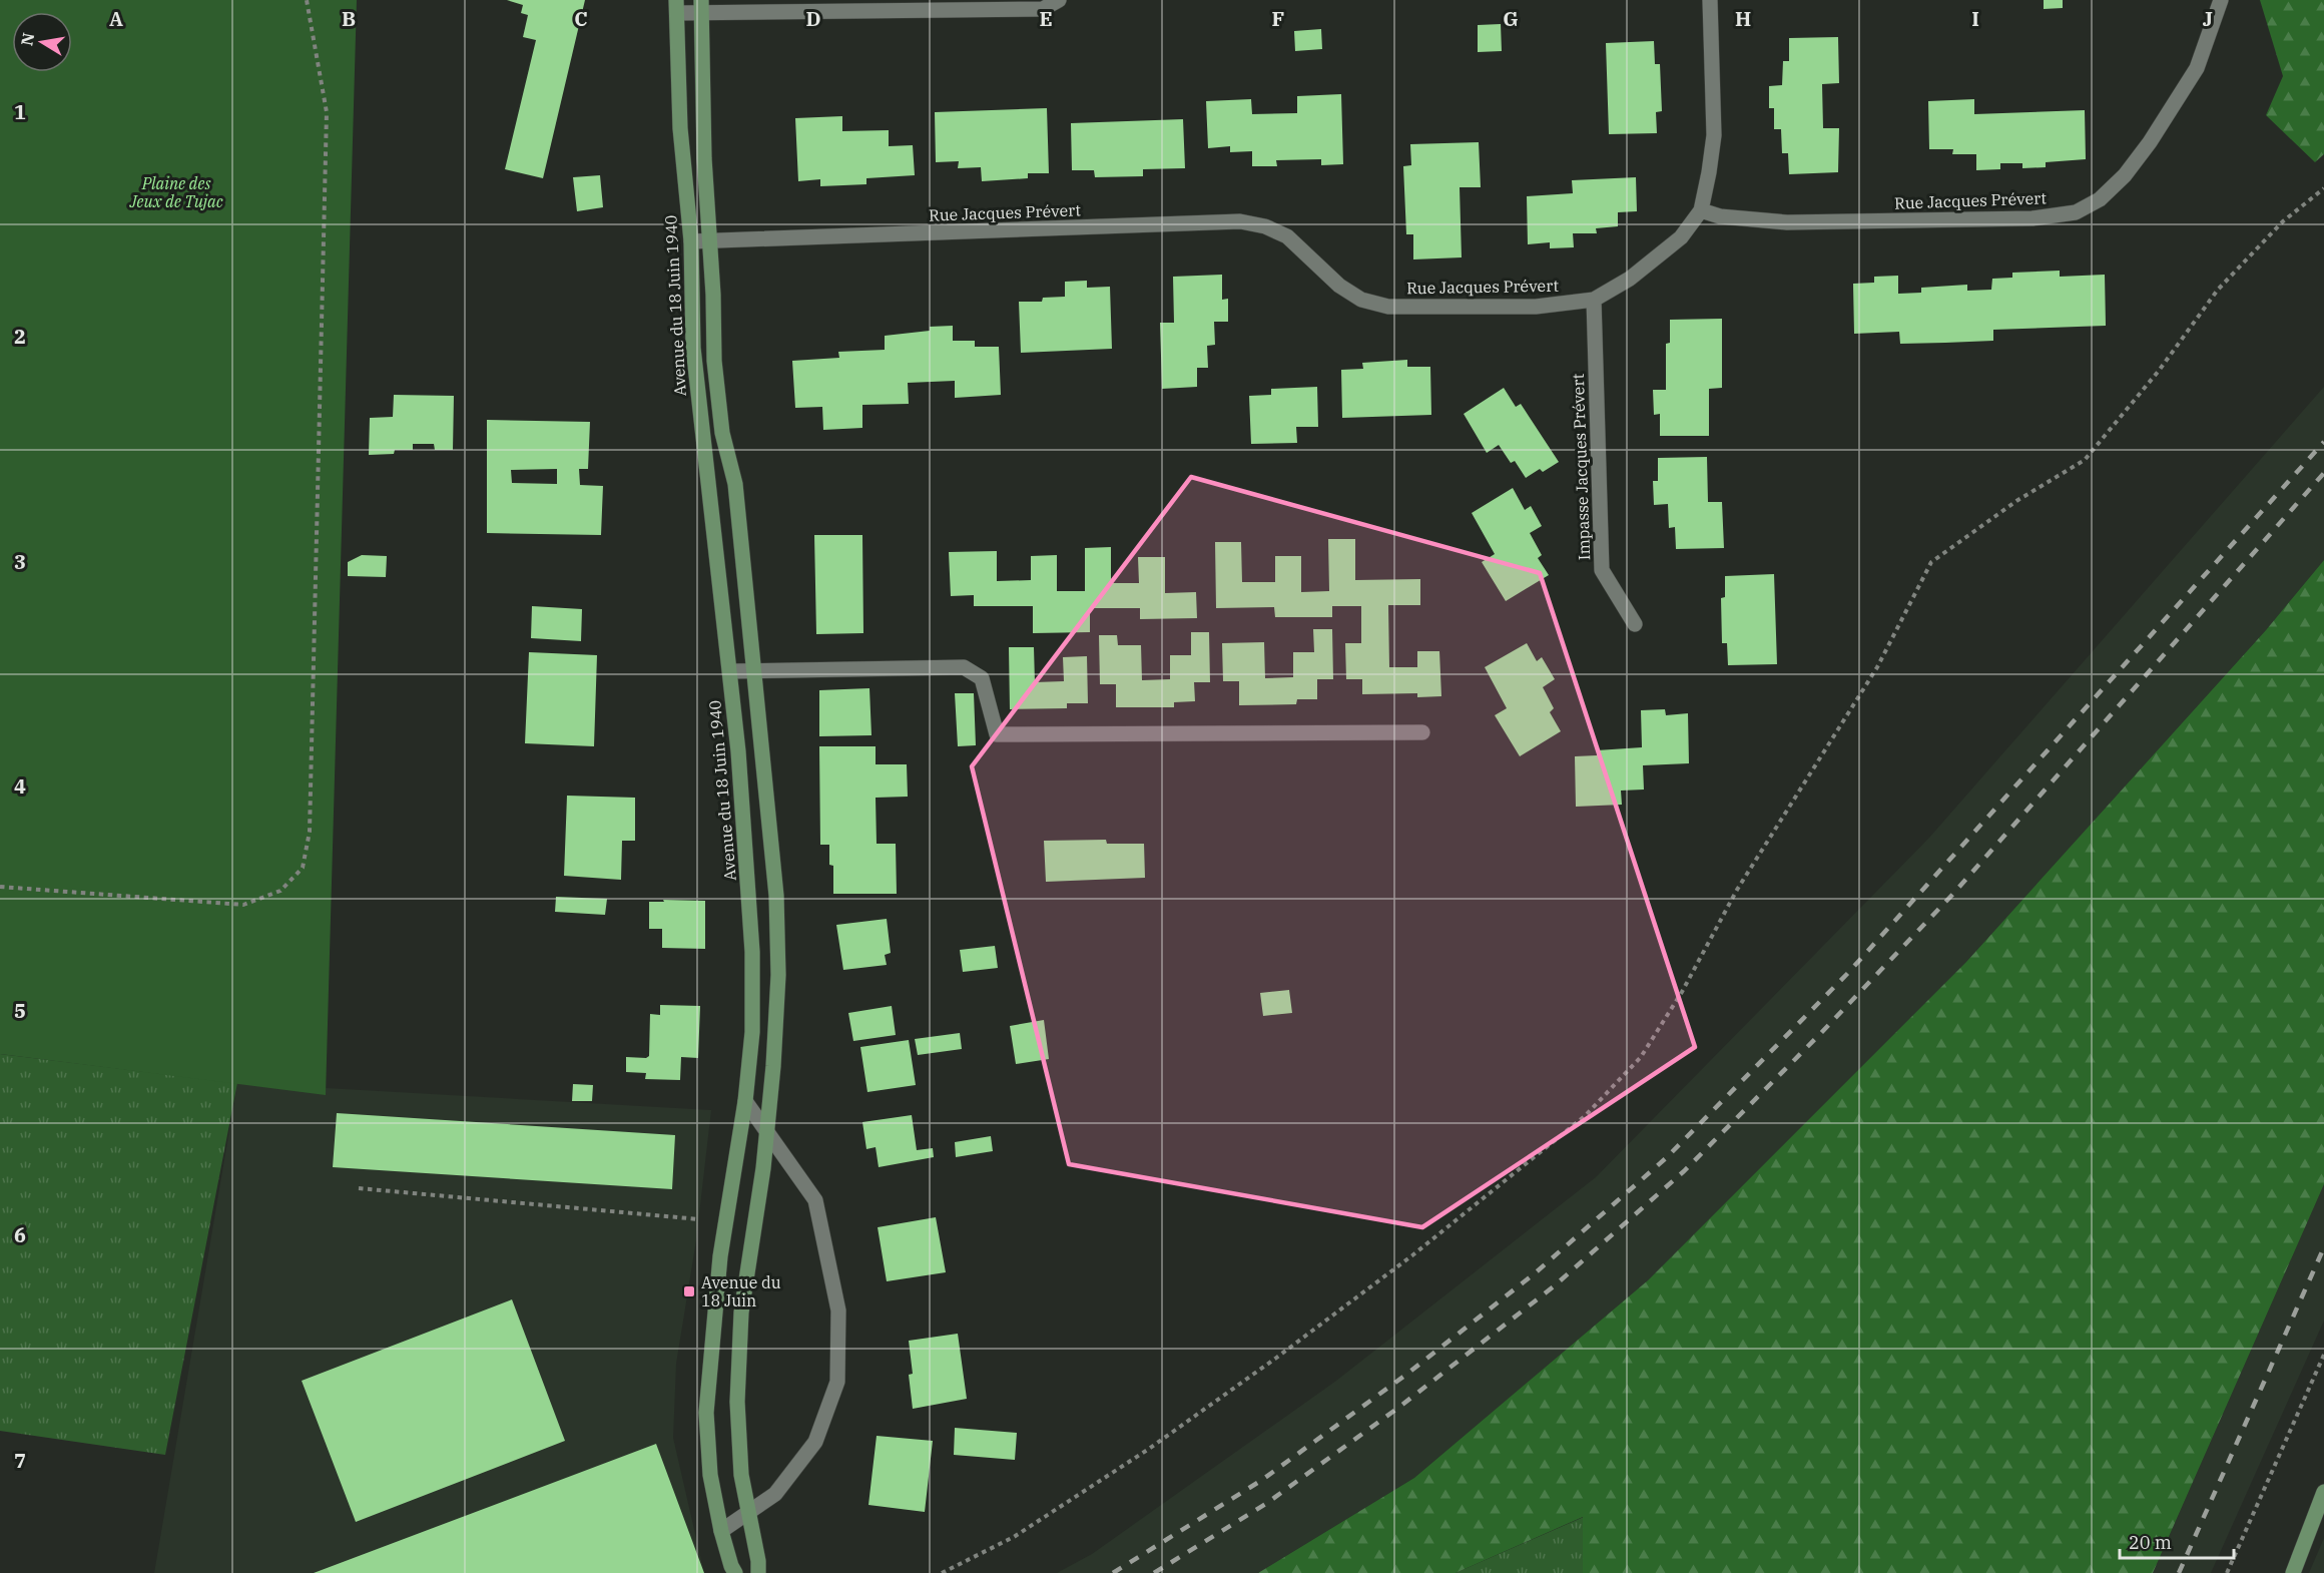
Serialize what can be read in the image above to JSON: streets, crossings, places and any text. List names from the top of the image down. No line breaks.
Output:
{"streets":{"street":["Rue Jacques Prévert","Avenue du 18 Juin 1940","Impasse Jacques Prévert"]},"crossings":[["Rue Jacques Prévert","Avenue du 18 Juin 1940"],["Rue Jacques Prévert","Impasse Jacques Prévert"]],"parks":["Plaine des Jeux de Tujac"],"places":{"transit":["Avenue du 18 Juin"]},"scale_bar":"20 m","north":"left","grid":{"columns":["A","B","C","D","E","F","G","H","I","J"],"rows":["1","2","3","4","5","6","7"]}}
